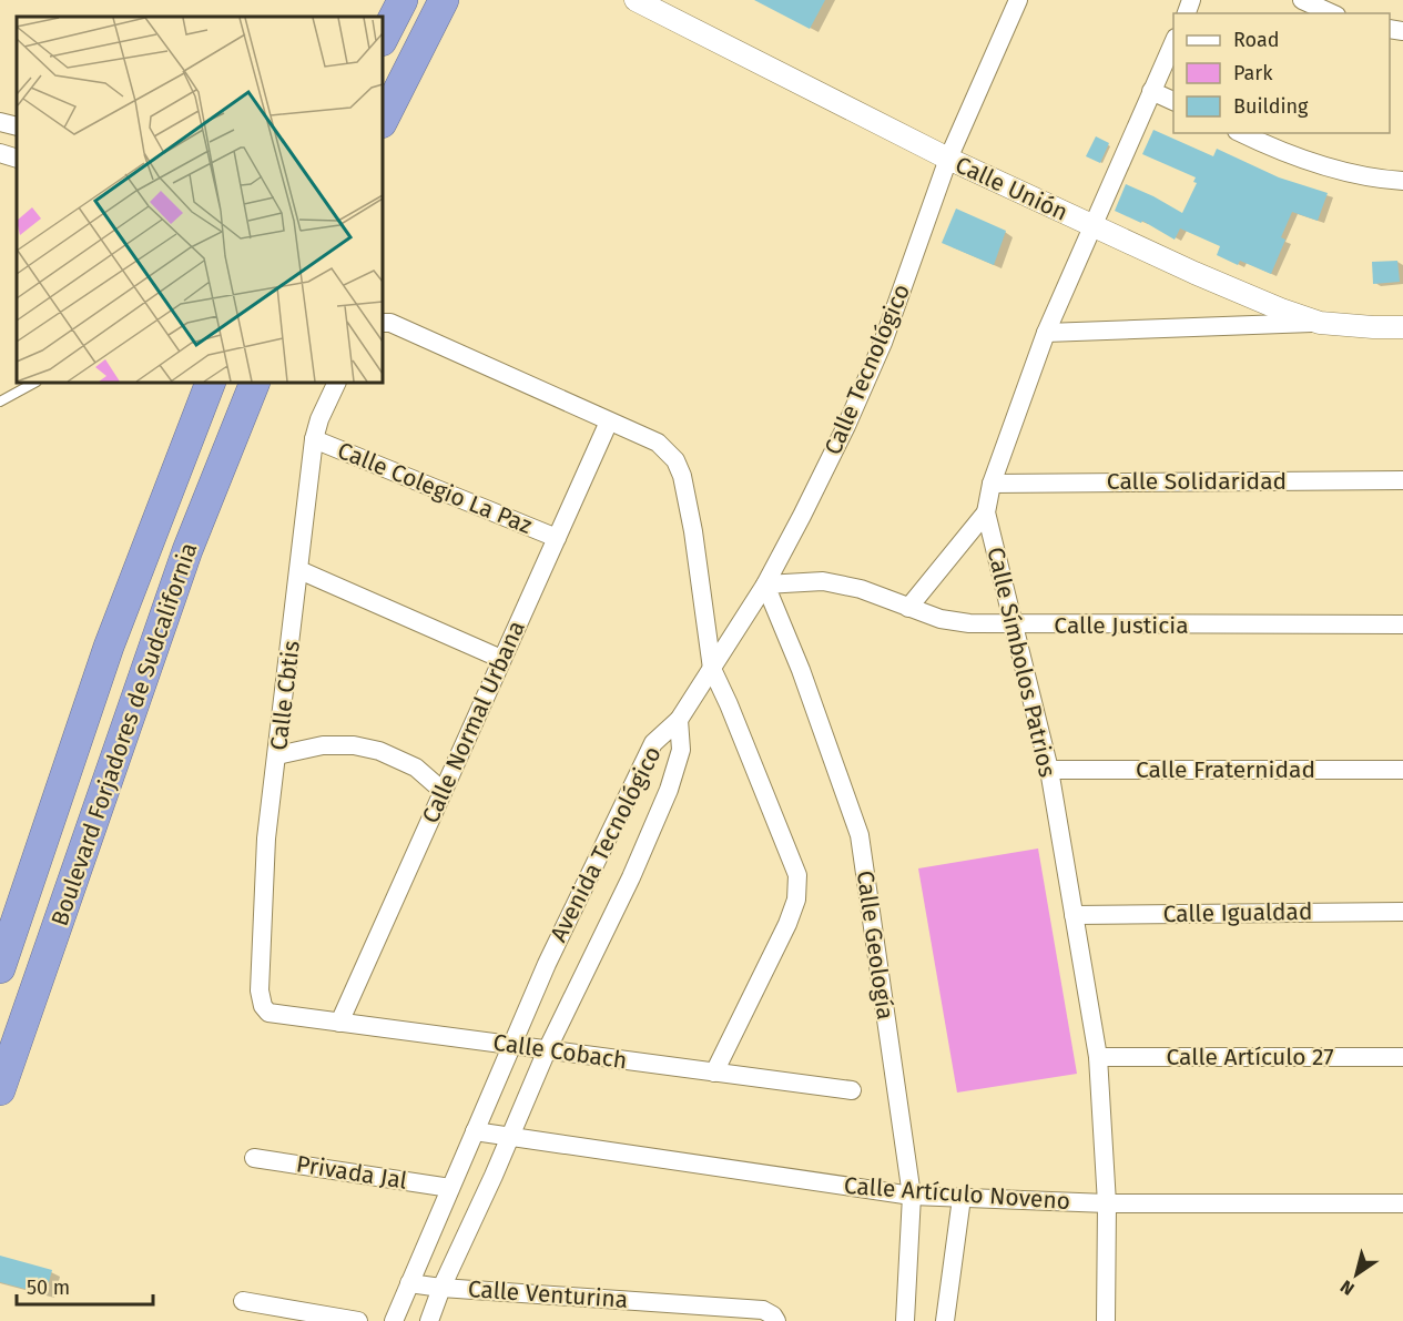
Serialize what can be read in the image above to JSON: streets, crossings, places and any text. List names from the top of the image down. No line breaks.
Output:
{"streets":{"highway":["Boulevard Forjadores de Sudcalifornia"],"street":["Calle Unión","Calle Tecnológico","Calle Solidaridad","Calle Colegio La Paz","Calle Justicia","Calle Símbolos Patrios","Calle Cbtis","Calle Normal Urbana","Calle Fraternidad","Avenida Tecnológico","Calle Igualdad","Calle Geología","Calle Cobach","Calle Artículo 27","Privada Jal","Calle Artículo Noveno","Calle Venturina"]},"crossings":[["Calle Unión","Calle Tecnológico"],["Calle Unión","Calle Símbolos Patrios"],["Calle Tecnológico","Calle Justicia"],["Calle Tecnológico","Avenida Tecnológico"],["Calle Tecnológico","Calle Geología"],["Calle Solidaridad","Calle Símbolos Patrios"],["Calle Colegio La Paz","Calle Cbtis"],["Calle Colegio La Paz","Calle Normal Urbana"],["Calle Justicia","Calle Símbolos Patrios"],["Calle Justicia","Calle Geología"],["Calle Símbolos Patrios","Calle Fraternidad"],["Calle Símbolos Patrios","Calle Igualdad"],["Calle Símbolos Patrios","Calle Artículo 27"],["Calle Símbolos Patrios","Calle Artículo Noveno"],["Calle Cbtis","Calle Cobach"],["Calle Normal Urbana","Calle Cobach"],["Avenida Tecnológico","Calle Cobach"],["Avenida Tecnológico","Privada Jal"],["Avenida Tecnológico","Calle Artículo Noveno"],["Avenida Tecnológico","Calle Venturina"],["Calle Geología","Calle Artículo Noveno"]],"legend":["Road","Park","Building"],"scale_bar":"50 m","north":"bottom left"}
